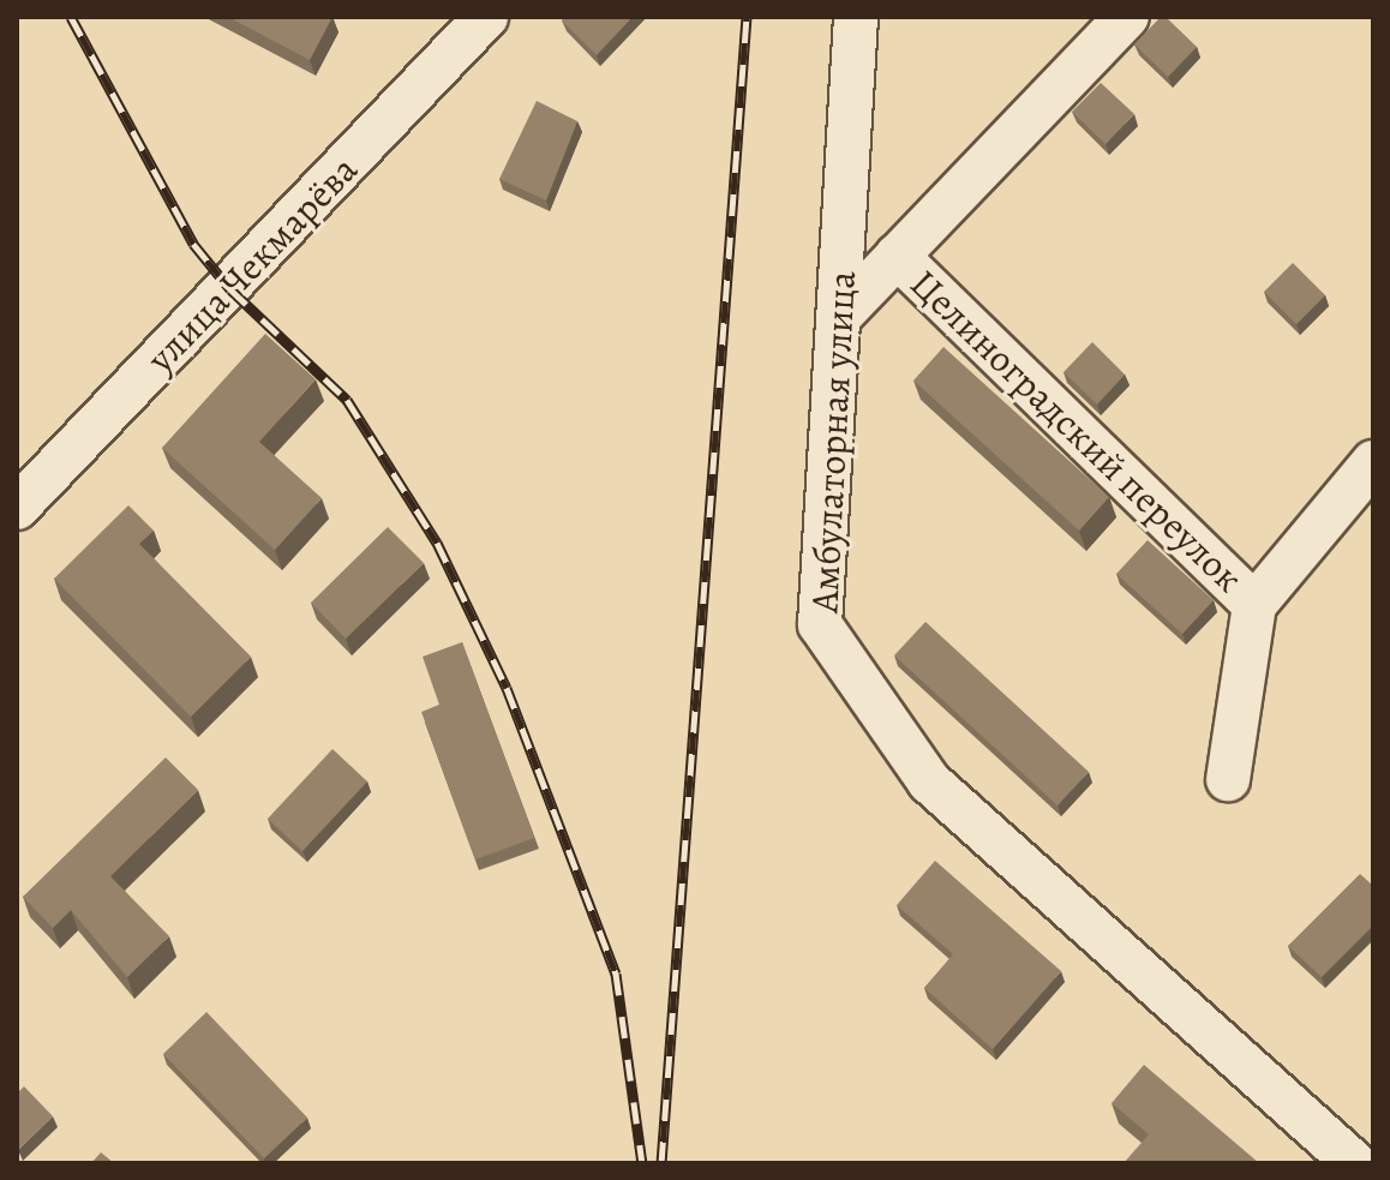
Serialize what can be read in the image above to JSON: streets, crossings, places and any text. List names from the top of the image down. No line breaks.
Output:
{"streets":{"street":["улица Чекмарёва","Целиноградский переулок","Амбулаторная улица"]}}
